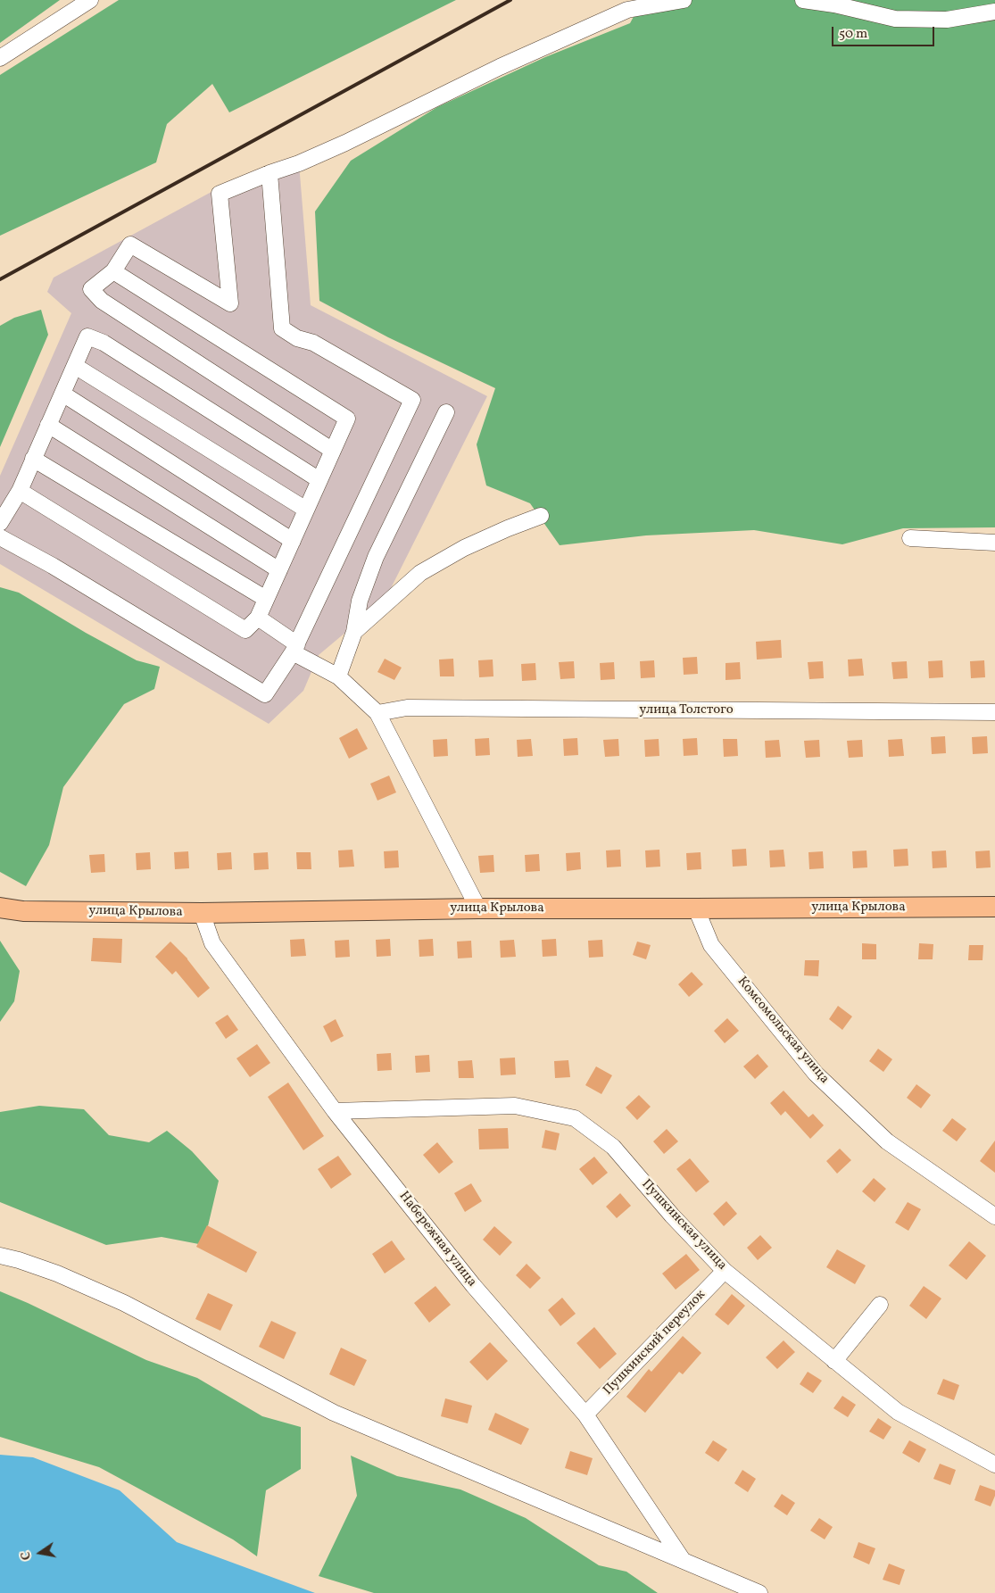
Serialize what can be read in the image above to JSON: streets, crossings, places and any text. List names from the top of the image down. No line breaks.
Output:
{"streets":{"main road":["улица Крылова"],"street":["улица Толстого","Комсомольская улица","Пушкинская улица","Набережная улица","Пушкинский переулок"]},"crossings":[["улица Крылова","Комсомольская улица"],["улица Крылова","Набережная улица"],["Пушкинская улица","Набережная улица"],["Пушкинская улица","Пушкинский переулок"],["Набережная улица","Пушкинский переулок"]],"scale_bar":"50 m","north":"left"}
